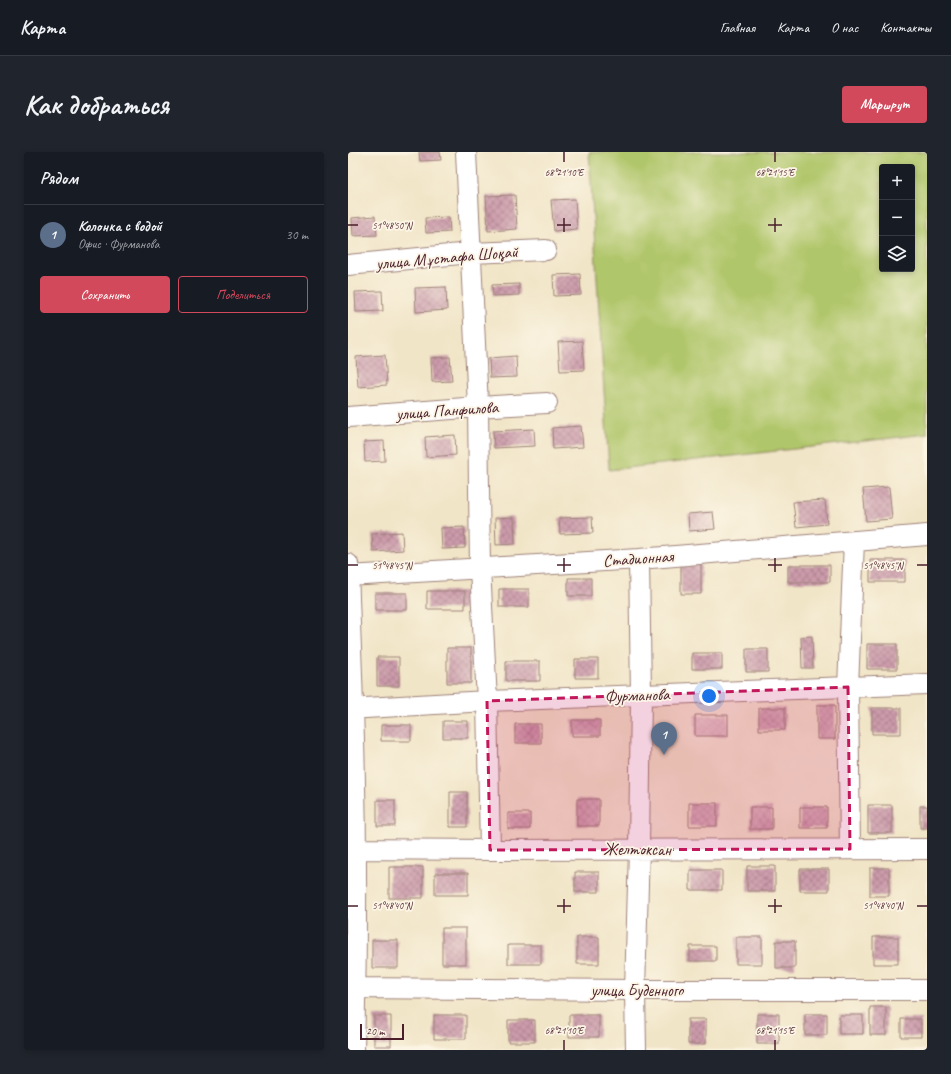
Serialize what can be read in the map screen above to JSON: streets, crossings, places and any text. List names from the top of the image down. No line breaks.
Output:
{"streets":{"street":["улица Мұстафа Шоқай","улица Панфилова","Стадионная","Фурманова","Желтоксан","улица Буденного"]},"scale_bar":"20 m","page":{"header":"Карта","nav":["Главная","Карта","О нас","Контакты"],"buttons":["Маршрут",["Сохранить","Поделиться"]],"title":"Как добраться","heading":"Рядом","map_buttons":["+","−"],"list":[{"mark":"1","name":"Колонка с водой","note":"Офис · Фурманова","value":"30 m"}],"pins":"1","scale":"20 m"},"coordinates":["68°21'10\"E","68°21'15\"E","51°48'50\"N","51°48'45\"N","51°48'40\"N"]}
